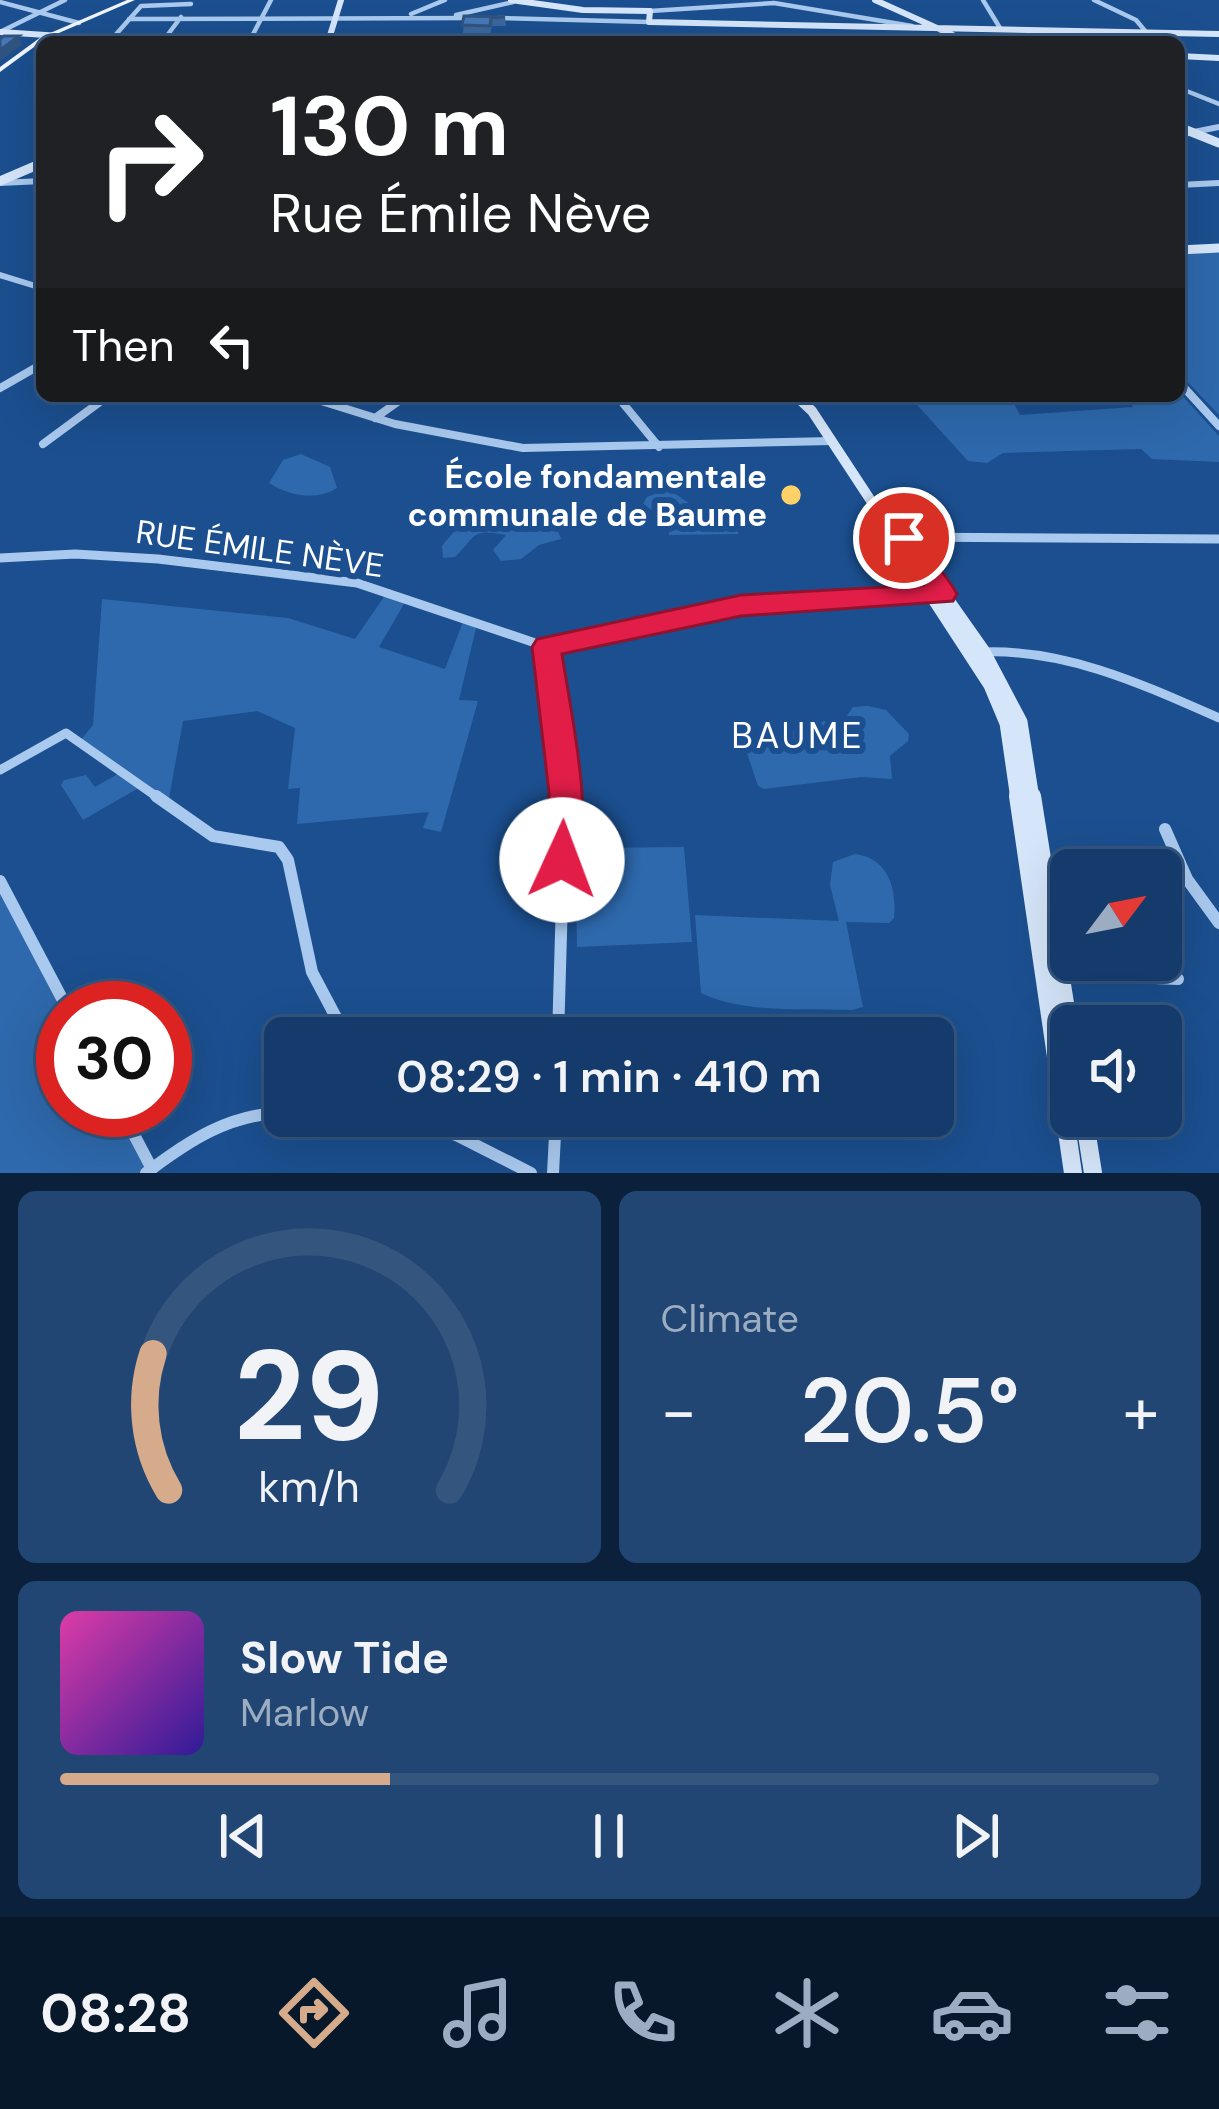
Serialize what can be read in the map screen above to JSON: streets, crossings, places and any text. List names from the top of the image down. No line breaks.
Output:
{"streets":{"street":["RUE ÉMILE NÈVE"]},"districts":["BAUME"],"places":["École fondamentale communale de Baume"],"north":"top right","page":{"turn":["130 m","Rue Émile Nève"],"then":"Then","limit":"30","trip":"08:29 · 1 min · 410 m","tile":"Climate","heat":["−","20.5°","+"],"song":["Slow Tide","Marlow"],"tabs":"08:28","gauge":["29","km/h"]}}
